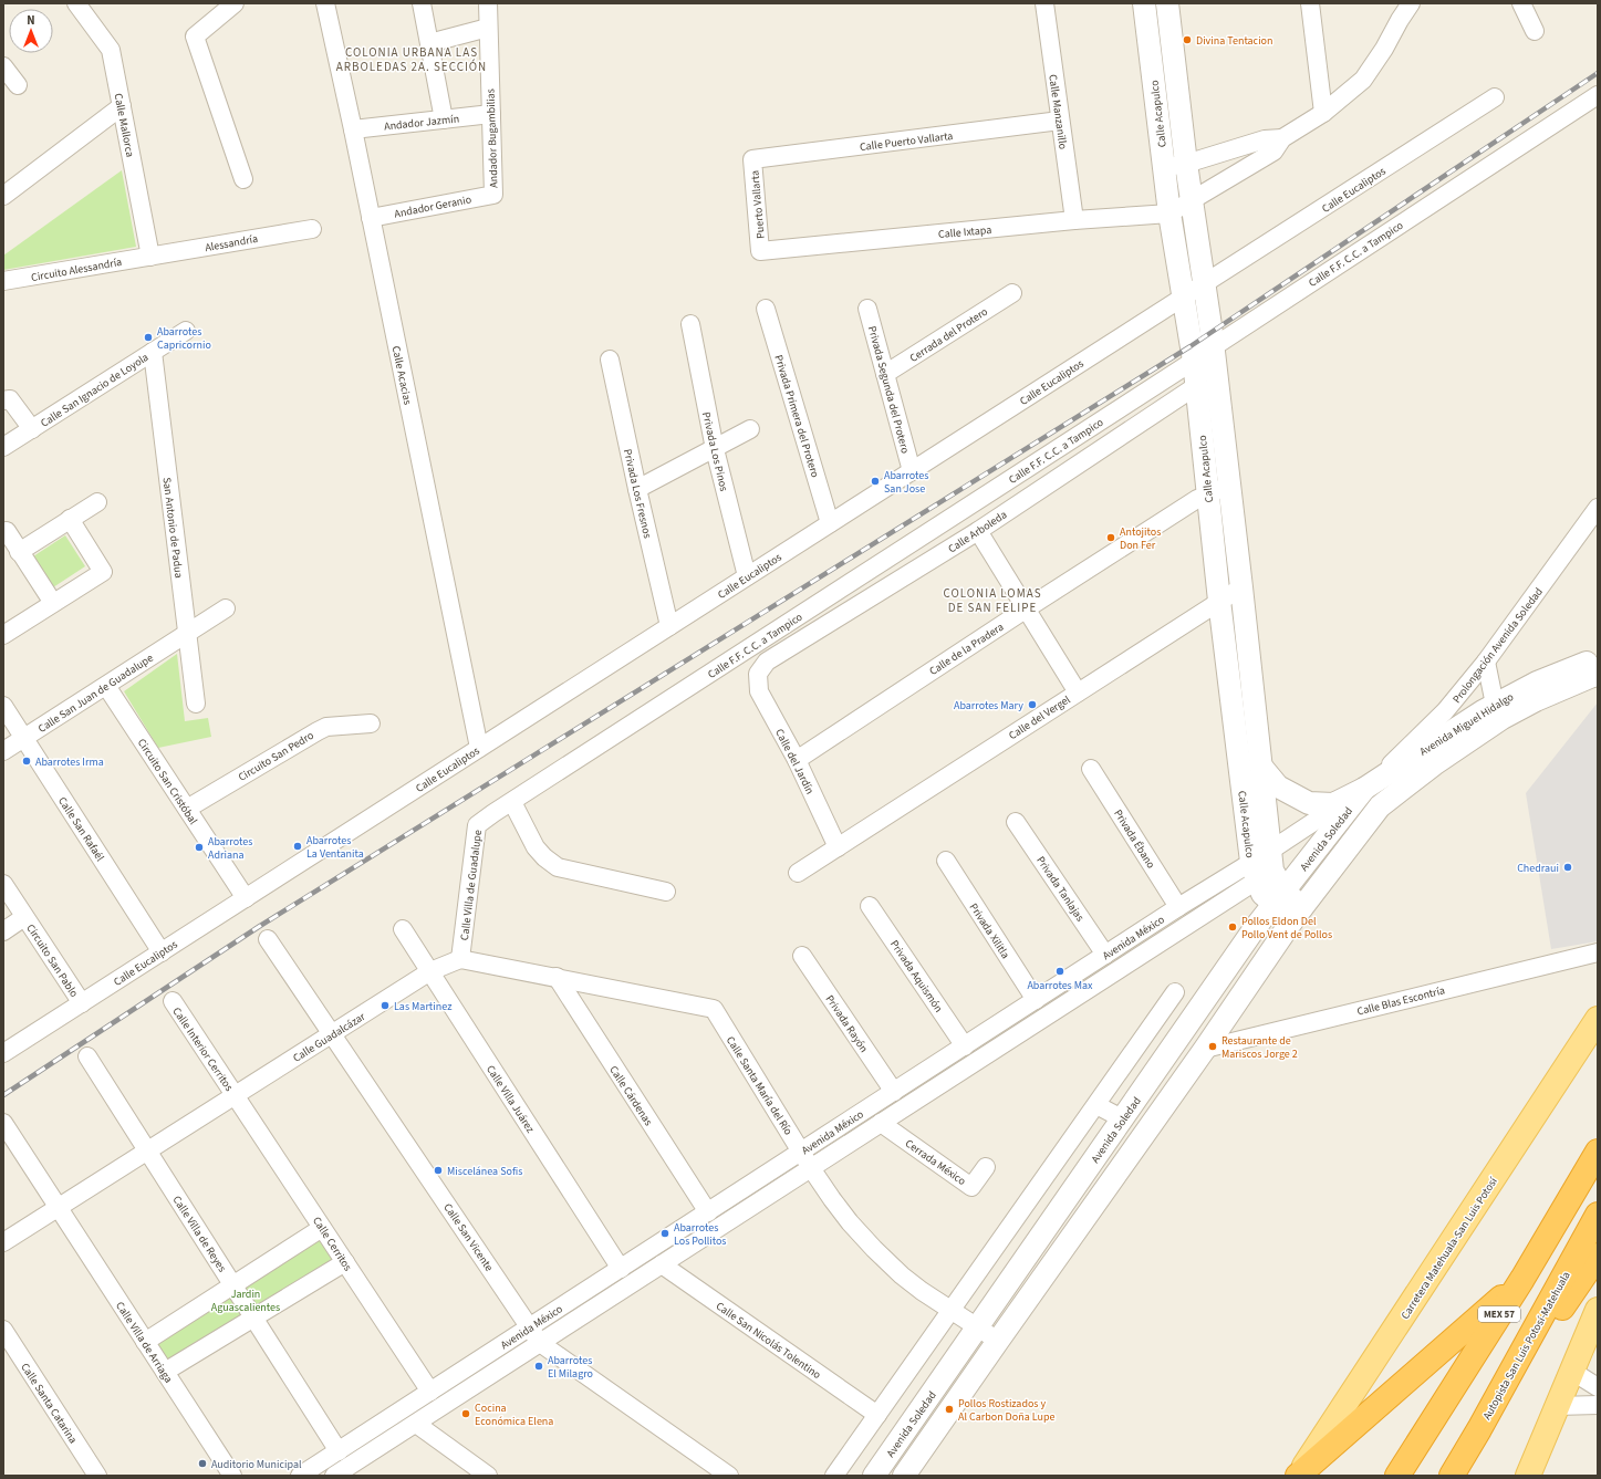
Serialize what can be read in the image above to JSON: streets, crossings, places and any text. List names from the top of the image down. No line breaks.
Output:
{"streets":{"highway":["MEX 57","Autopista San Luis Potosí-Matehuala"],"main road":["Carretera Matehuala-San Luis Potosí"],"street":["Calle Manzanillo","Calle Acapulco","Andador Jazmín","Calle Mallorca","Andador Bugambilias","Calle Puerto Vallarta","Calle Eucaliptos","Puerto Vallarta","Andador Geranio","Calle Ixtapa","Alessandría","Calle F.F. C.C. a Tampico","Circuito Alessandría","Cerrada del Protero","Calle Acacias","Calle San Ignacio de Loyola","Privada Segunda del Protero","Privada Primera del Protero","Privada Los Pinos","Privada Los Fresnos","San Antonio de Padua","Calle Arboleda","Prolongación Avenida Soledad","Calle de la Pradera","Calle San Juan de Guadalupe","Calle del Vergel","Avenida Miguel Hidalgo","Circuito San Pedro","Calle del Jardín","Circuito San Cristóbal","Calle San Rafaél","Privada Ébano","Avenida Soledad","Calle Villa de Guadalupe","Privada Tanlajas","Privada Xilitla","Avenida México","Circuito San Pablo","Privada Aquismón","Calle Blas Escontría","Privada Rayón","Calle Guadalcázar","Calle Interior Cerritos","Calle Santa María del Río","Calle Cárdenas","Calle Villa Juárez","Cerrada México","Calle Villa de Reyes","Calle San Vicente","Calle Cerritos","Calle San Nicolás Tolentino","Calle Villa de Arriaga","Calle Santa Catarina"]},"crossings":[["Calle Manzanillo","Calle Puerto Vallarta"],["Calle Manzanillo","Calle Ixtapa"],["Calle Acapulco","Calle Eucaliptos"],["Calle Acapulco","Calle Ixtapa"],["Calle Acapulco","Calle F.F. C.C. a Tampico"],["Calle Acapulco","Calle Arboleda"],["Calle Acapulco","Calle de la Pradera"],["Calle Acapulco","Calle del Vergel"],["Calle Acapulco","Avenida Soledad"],["Calle Acapulco","Avenida México"],["Andador Jazmín","Andador Bugambilias"],["Andador Jazmín","Calle Acacias"],["Calle Mallorca","Alessandría"],["Calle Mallorca","Circuito Alessandría"],["Andador Bugambilias","Andador Geranio"],["Calle Puerto Vallarta","Puerto Vallarta"],["Calle Eucaliptos","Calle Acacias"],["Calle Eucaliptos","Privada Segunda del Protero"],["Calle Eucaliptos","Privada Primera del Protero"],["Calle Eucaliptos","Privada Los Pinos"],["Calle Eucaliptos","Privada Los Fresnos"],["Calle Eucaliptos","Circuito San Cristóbal"],["Calle Eucaliptos","Calle San Rafaél"],["Calle Eucaliptos","Circuito San Pablo"],["Puerto Vallarta","Calle Ixtapa"],["Andador Geranio","Calle Acacias"],["Alessandría","Circuito Alessandría"],["Calle F.F. C.C. a Tampico","Calle Villa de Guadalupe"],["Cerrada del Protero","Privada Segunda del Protero"],["Calle San Ignacio de Loyola","San Antonio de Padua"],["San Antonio de Padua","Calle San Juan de Guadalupe"],["Calle Arboleda","Calle del Jardín"],["Prolongación Avenida Soledad","Avenida Miguel Hidalgo"],["Prolongación Avenida Soledad","Avenida Soledad"],["Prolongación Avenida Soledad","Avenida México"],["Calle de la Pradera","Calle del Jardín"],["Calle San Juan de Guadalupe","Circuito San Cristóbal"],["Calle San Juan de Guadalupe","Calle San Rafaél"],["Calle del Vergel","Calle del Jardín"],["Avenida Miguel Hidalgo","Avenida Soledad"],["Avenida Miguel Hidalgo","Avenida México"],["Circuito San Pedro","Circuito San Cristóbal"],["Privada Ébano","Avenida México"],["Avenida Soledad","Avenida México"],["Avenida Soledad","Calle Blas Escontría"],["Avenida Soledad","Calle Santa María del Río"],["Calle Villa de Guadalupe","Calle Guadalcázar"],["Privada Tanlajas","Avenida México"],["Privada Xilitla","Avenida México"],["Avenida México","Privada Aquismón"],["Avenida México","Privada Rayón"],["Avenida México","Calle Santa María del Río"],["Avenida México","Calle Cárdenas"],["Avenida México","Calle Villa Juárez"],["Avenida México","Cerrada México"],["Avenida México","Calle Villa de Reyes"],["Avenida México","Calle San Vicente"],["Avenida México","Calle Cerritos"],["Avenida México","Calle San Nicolás Tolentino"],["Calle Guadalcázar","Calle Interior Cerritos"],["Calle Guadalcázar","Calle Villa Juárez"],["Calle Guadalcázar","Calle Villa de Reyes"],["Calle Guadalcázar","Calle San Vicente"],["Calle Guadalcázar","Calle Cerritos"],["Calle Guadalcázar","Calle Villa de Arriaga"],["Calle Interior Cerritos","Calle Cerritos"],["Calle Santa María del Río","Calle Cárdenas"]],"districts":["COLONIA URBANA LAS ARBOLEDAS 2A. SECCIÓN","COLONIA LOMAS DE SAN FELIPE"],"parks":["Jardin Aguascalientes"],"places":["Divina Tentacion","Abarrotes Capricornio","Abarrotes San Jose","Antojitos Don Fer","Abarrotes Mary","Abarrotes Irma","Abarrotes La Ventanita","Abarrotes Adriana","Chedraui","Pollos Eldon Del Pollo Vent de Pollos","Abarrotes Max","Las Martinez","Restaurante de Mariscos Jorge 2","Miscelánea Sofis","Abarrotes Los Pollitos","Abarrotes El Milagro","Pollos Rostizados y Al Carbon Doña Lupe","Cocina Económica Elena","Auditorio Municipal"],"north":"top"}
